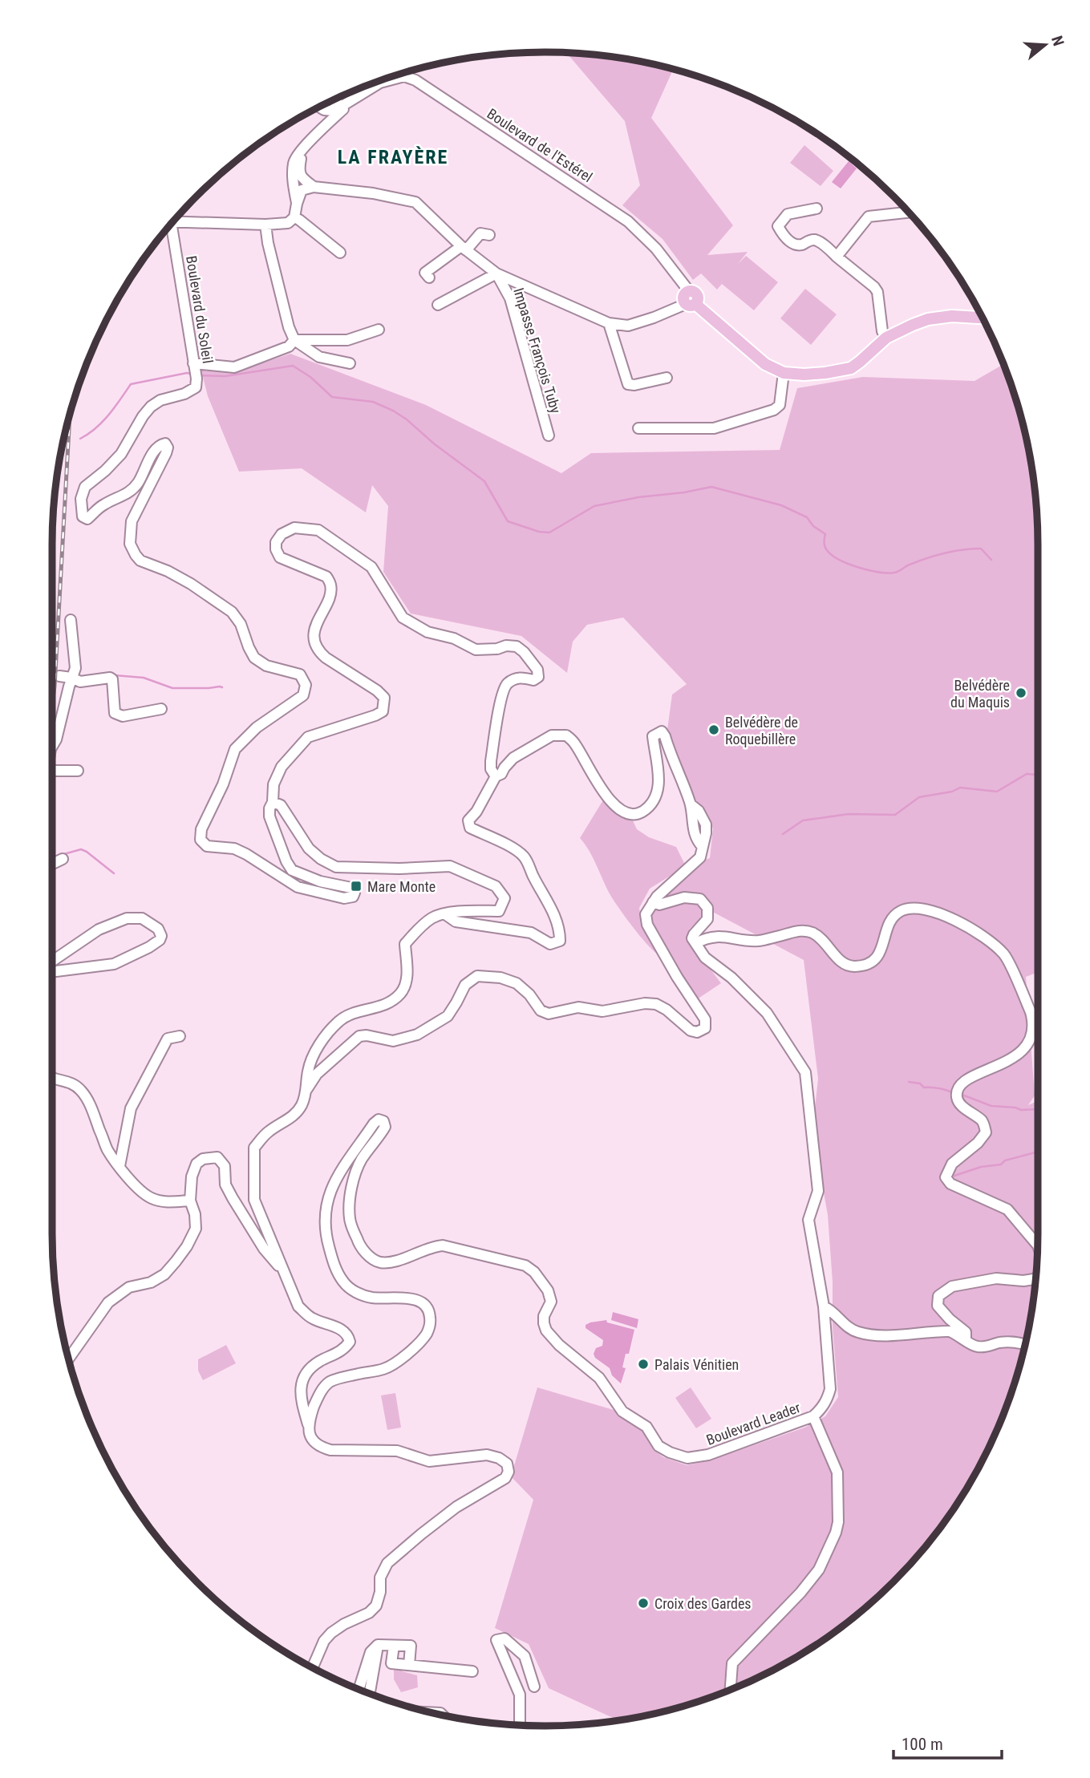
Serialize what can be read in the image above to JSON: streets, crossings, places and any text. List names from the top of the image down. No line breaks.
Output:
{"streets":{"street":["Boulevard de l'Estérel","Boulevard du Soleil","Impasse François Tuby","Boulevard Leader"]},"districts":["LA FRAYÈRE"],"places":{"other":["Belvédère du Maquis","Belvédère de Roquebillère","Palais Vénitien","Croix des Gardes"],"transit":["Mare Monte"]},"scale_bar":"100 m","north":"right"}
